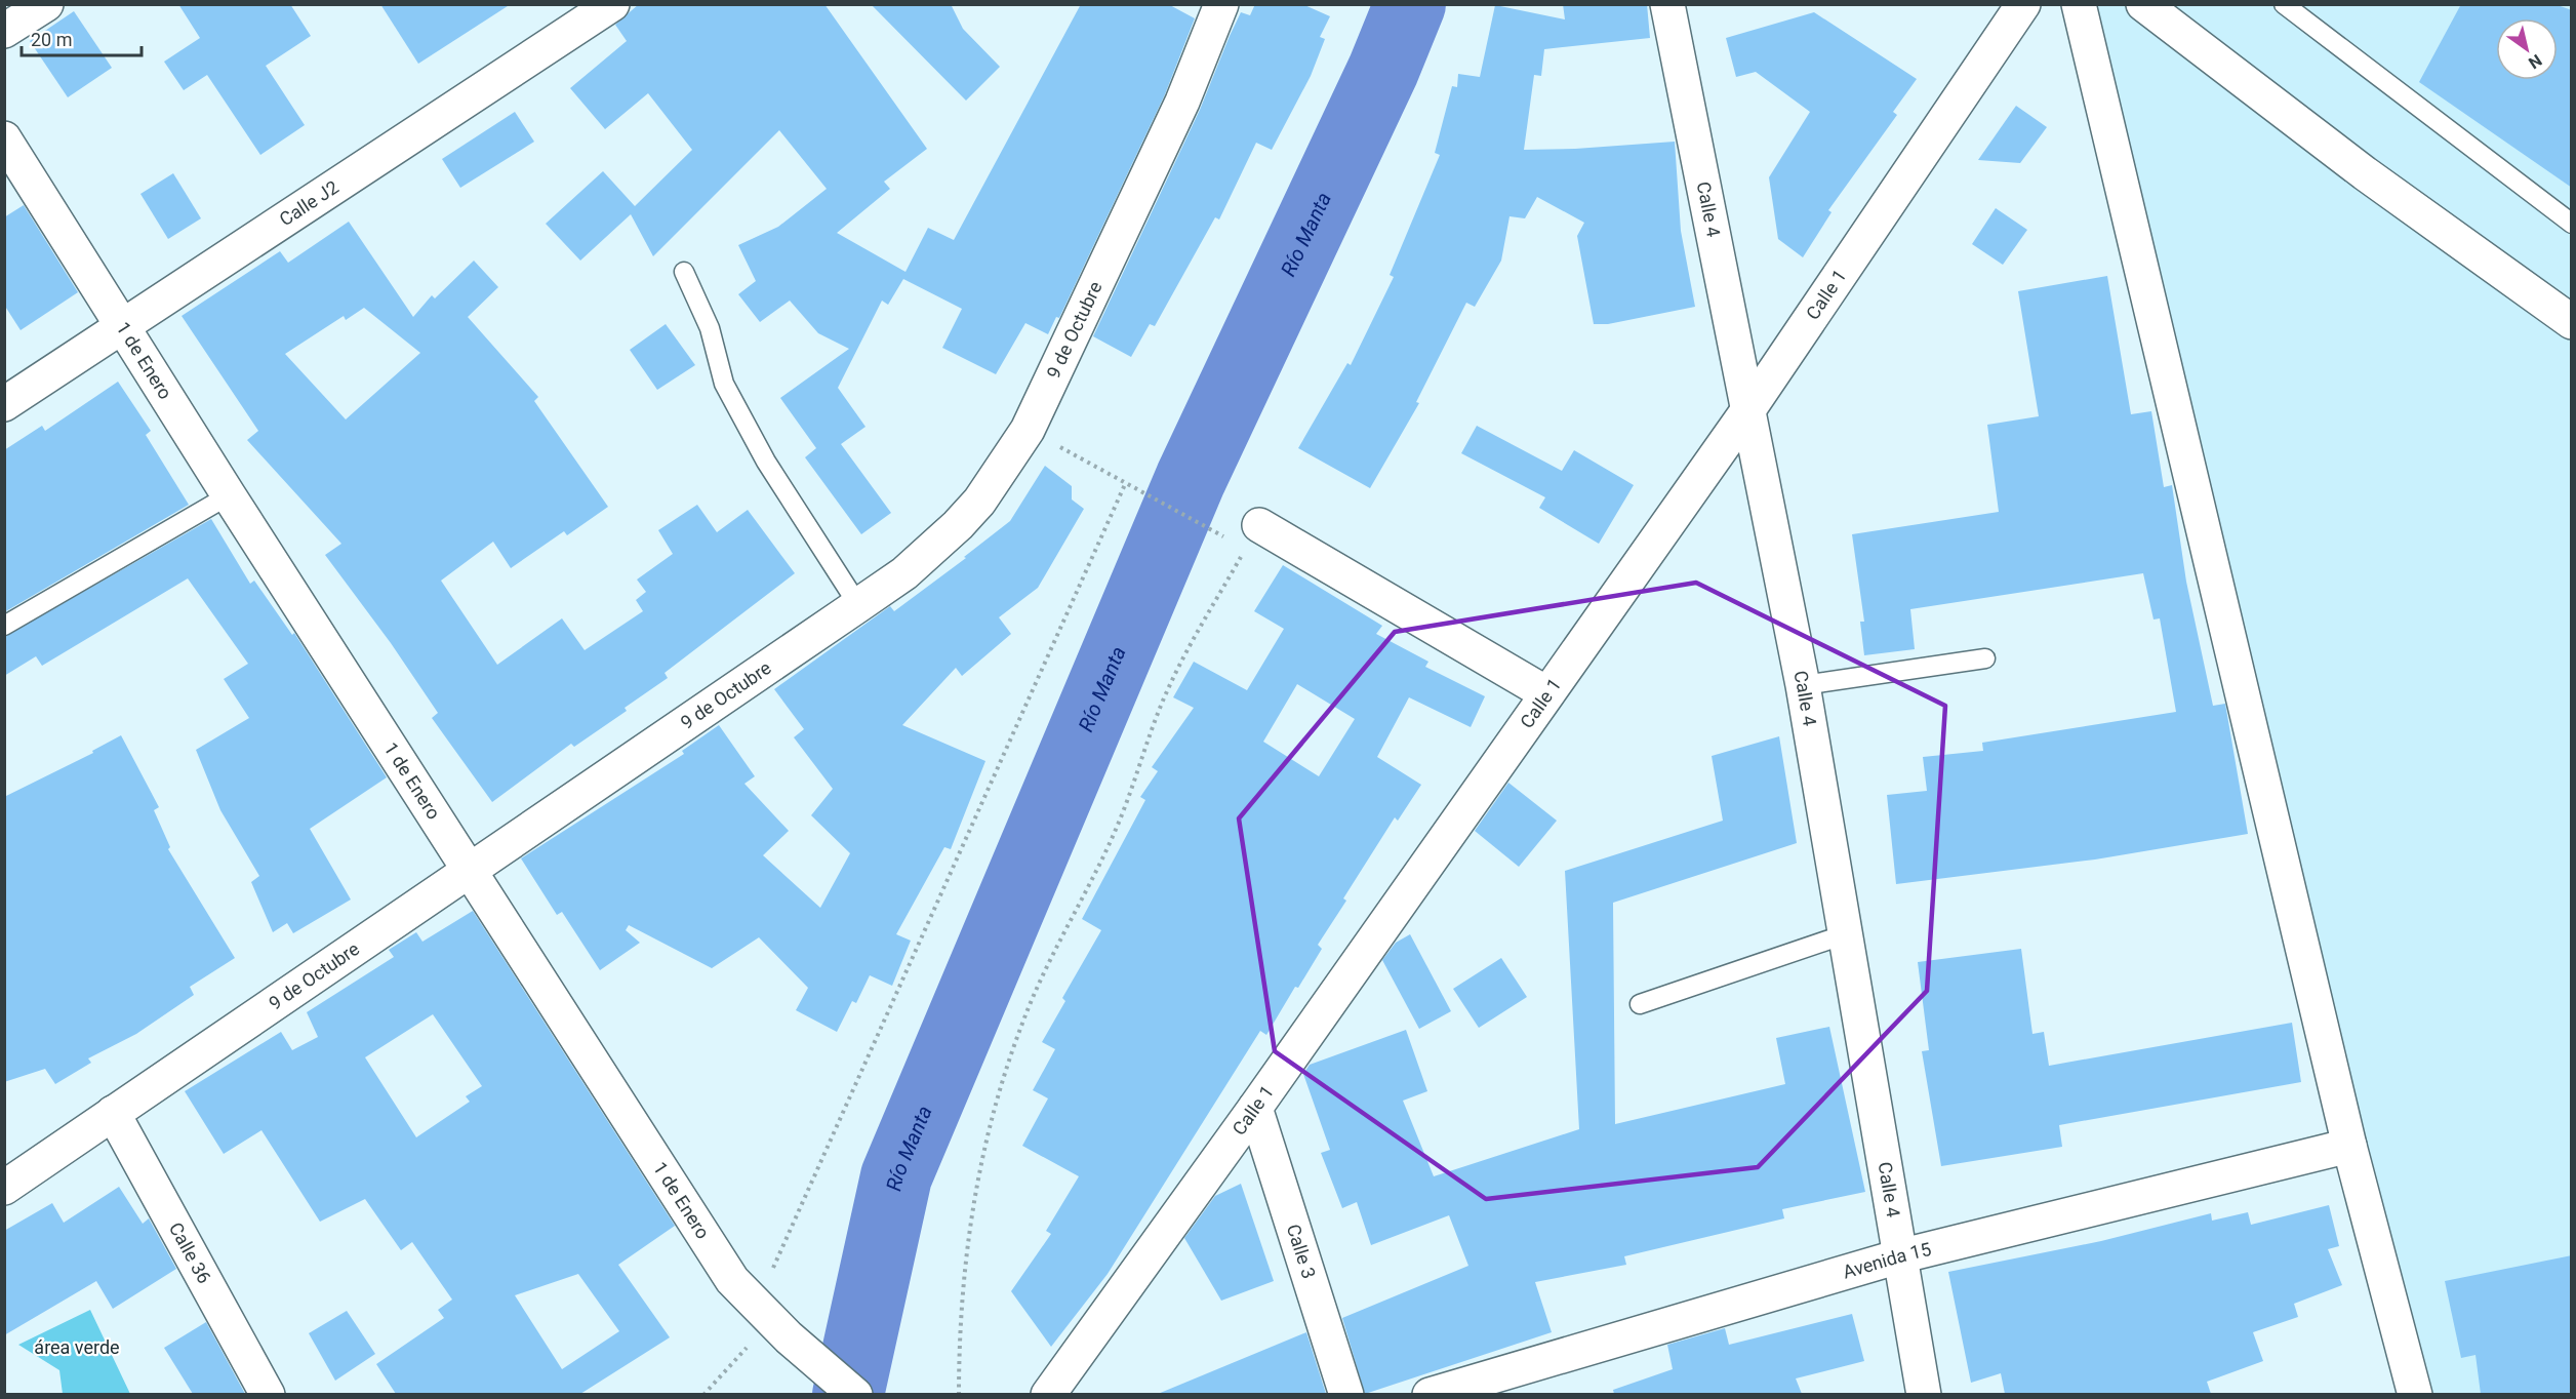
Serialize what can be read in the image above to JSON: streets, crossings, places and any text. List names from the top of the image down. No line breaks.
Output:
{"streets":{"street":["Calle J2","Calle 4","Calle 1","9 de Octubre","1 de Enero","Calle 3","Calle 36","Avenida 15"]},"crossings":[["Calle J2","1 de Enero"],["Calle 4","Calle 1"],["Calle 4","Avenida 15"],["Calle 1","Calle 3"],["9 de Octubre","1 de Enero"],["9 de Octubre","Calle 36"]],"water":["Río Manta"],"parks":["área verde"],"scale_bar":"20 m","north":"bottom right"}
